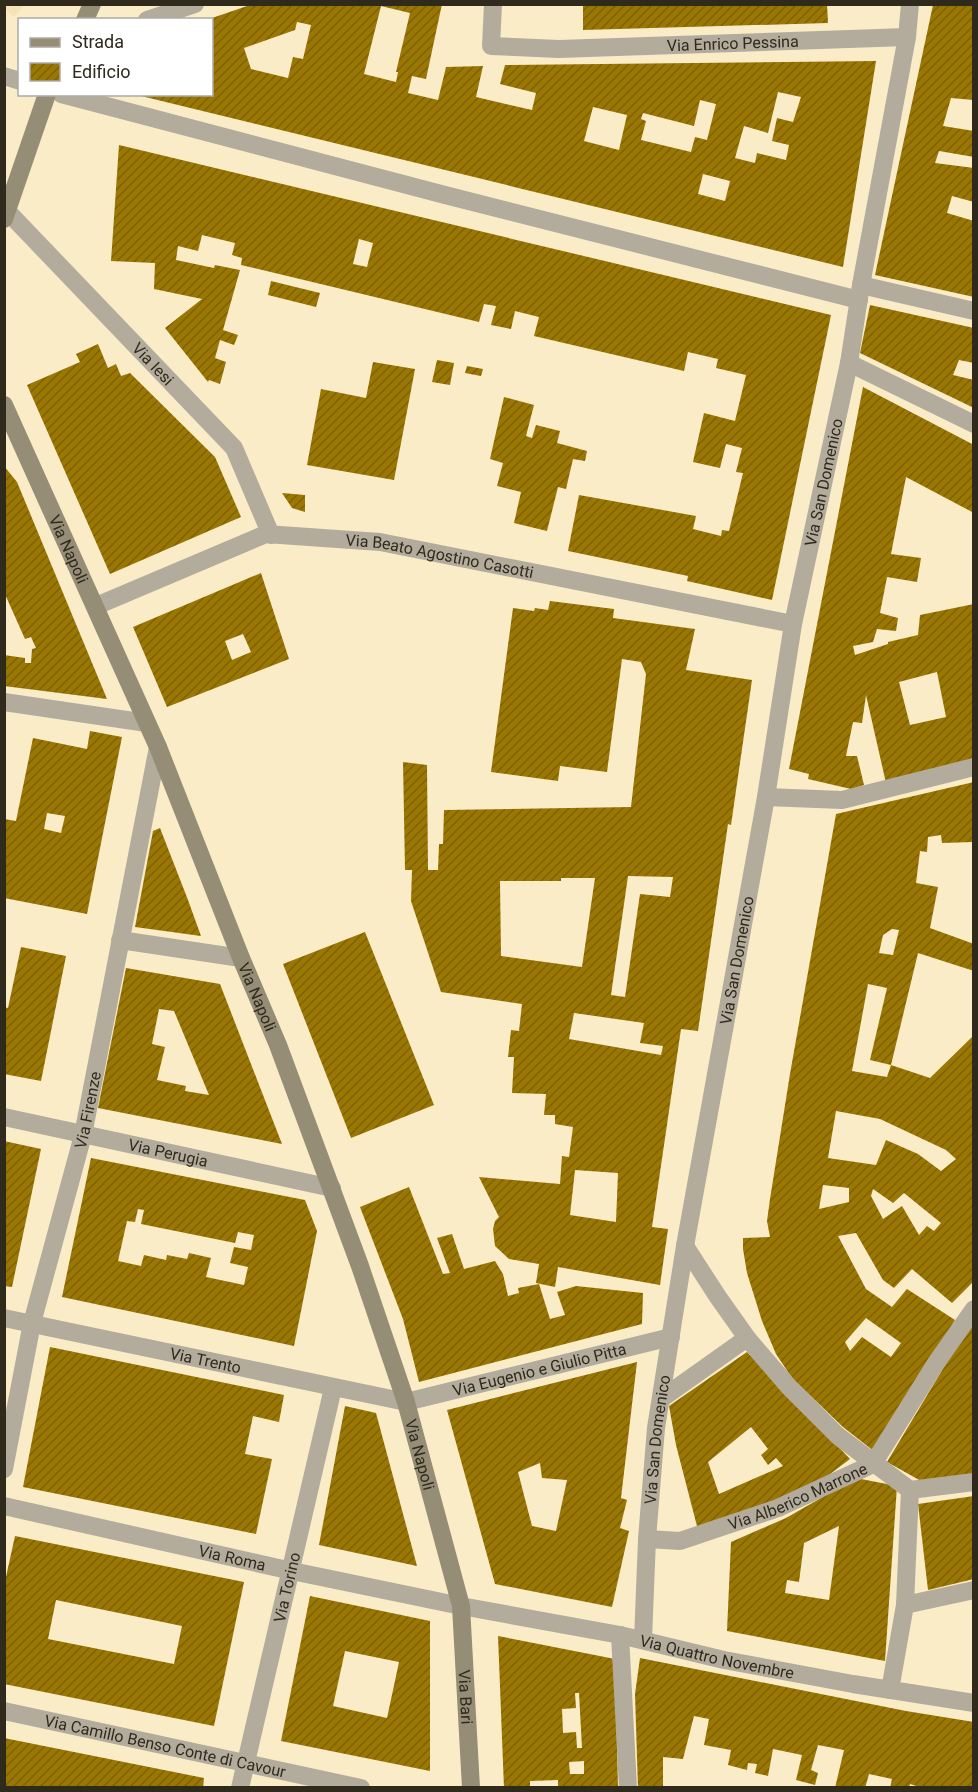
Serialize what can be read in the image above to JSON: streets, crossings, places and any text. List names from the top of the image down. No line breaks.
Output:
{"streets":{"main road":["Via Napoli","Via Bari"],"street":["Via Enrico Pessina","Via Iesi","Via San Domenico","Via Beato Agostino Casotti","Via Firenze","Via Perugia","Via Trento","Via Eugenio e Giulio Pitta","Via Alberico Marrone","Via Roma","Via Torino","Via Quattro Novembre","Via Camillo Benso Conte di Cavour"]},"crossings":[["Via Enrico Pessina","Via San Domenico"],["Via Iesi","Via Beato Agostino Casotti"],["Via San Domenico","Via Beato Agostino Casotti"],["Via San Domenico","Via Eugenio e Giulio Pitta"],["Via San Domenico","Via Alberico Marrone"],["Via San Domenico","Via Quattro Novembre"],["Via Napoli","Via Beato Agostino Casotti"],["Via Napoli","Via Firenze"],["Via Napoli","Via Perugia"],["Via Napoli","Via Trento"],["Via Napoli","Via Eugenio e Giulio Pitta"],["Via Napoli","Via Roma"],["Via Napoli","Via Quattro Novembre"],["Via Napoli","Via Bari"],["Via Firenze","Via Perugia"],["Via Firenze","Via Trento"],["Via Trento","Via Eugenio e Giulio Pitta"],["Via Trento","Via Torino"],["Via Roma","Via Torino"],["Via Roma","Via Quattro Novembre"],["Via Roma","Via Bari"],["Via Torino","Via Camillo Benso Conte di Cavour"],["Via Quattro Novembre","Via Bari"]],"legend":["Strada","Edificio"]}
